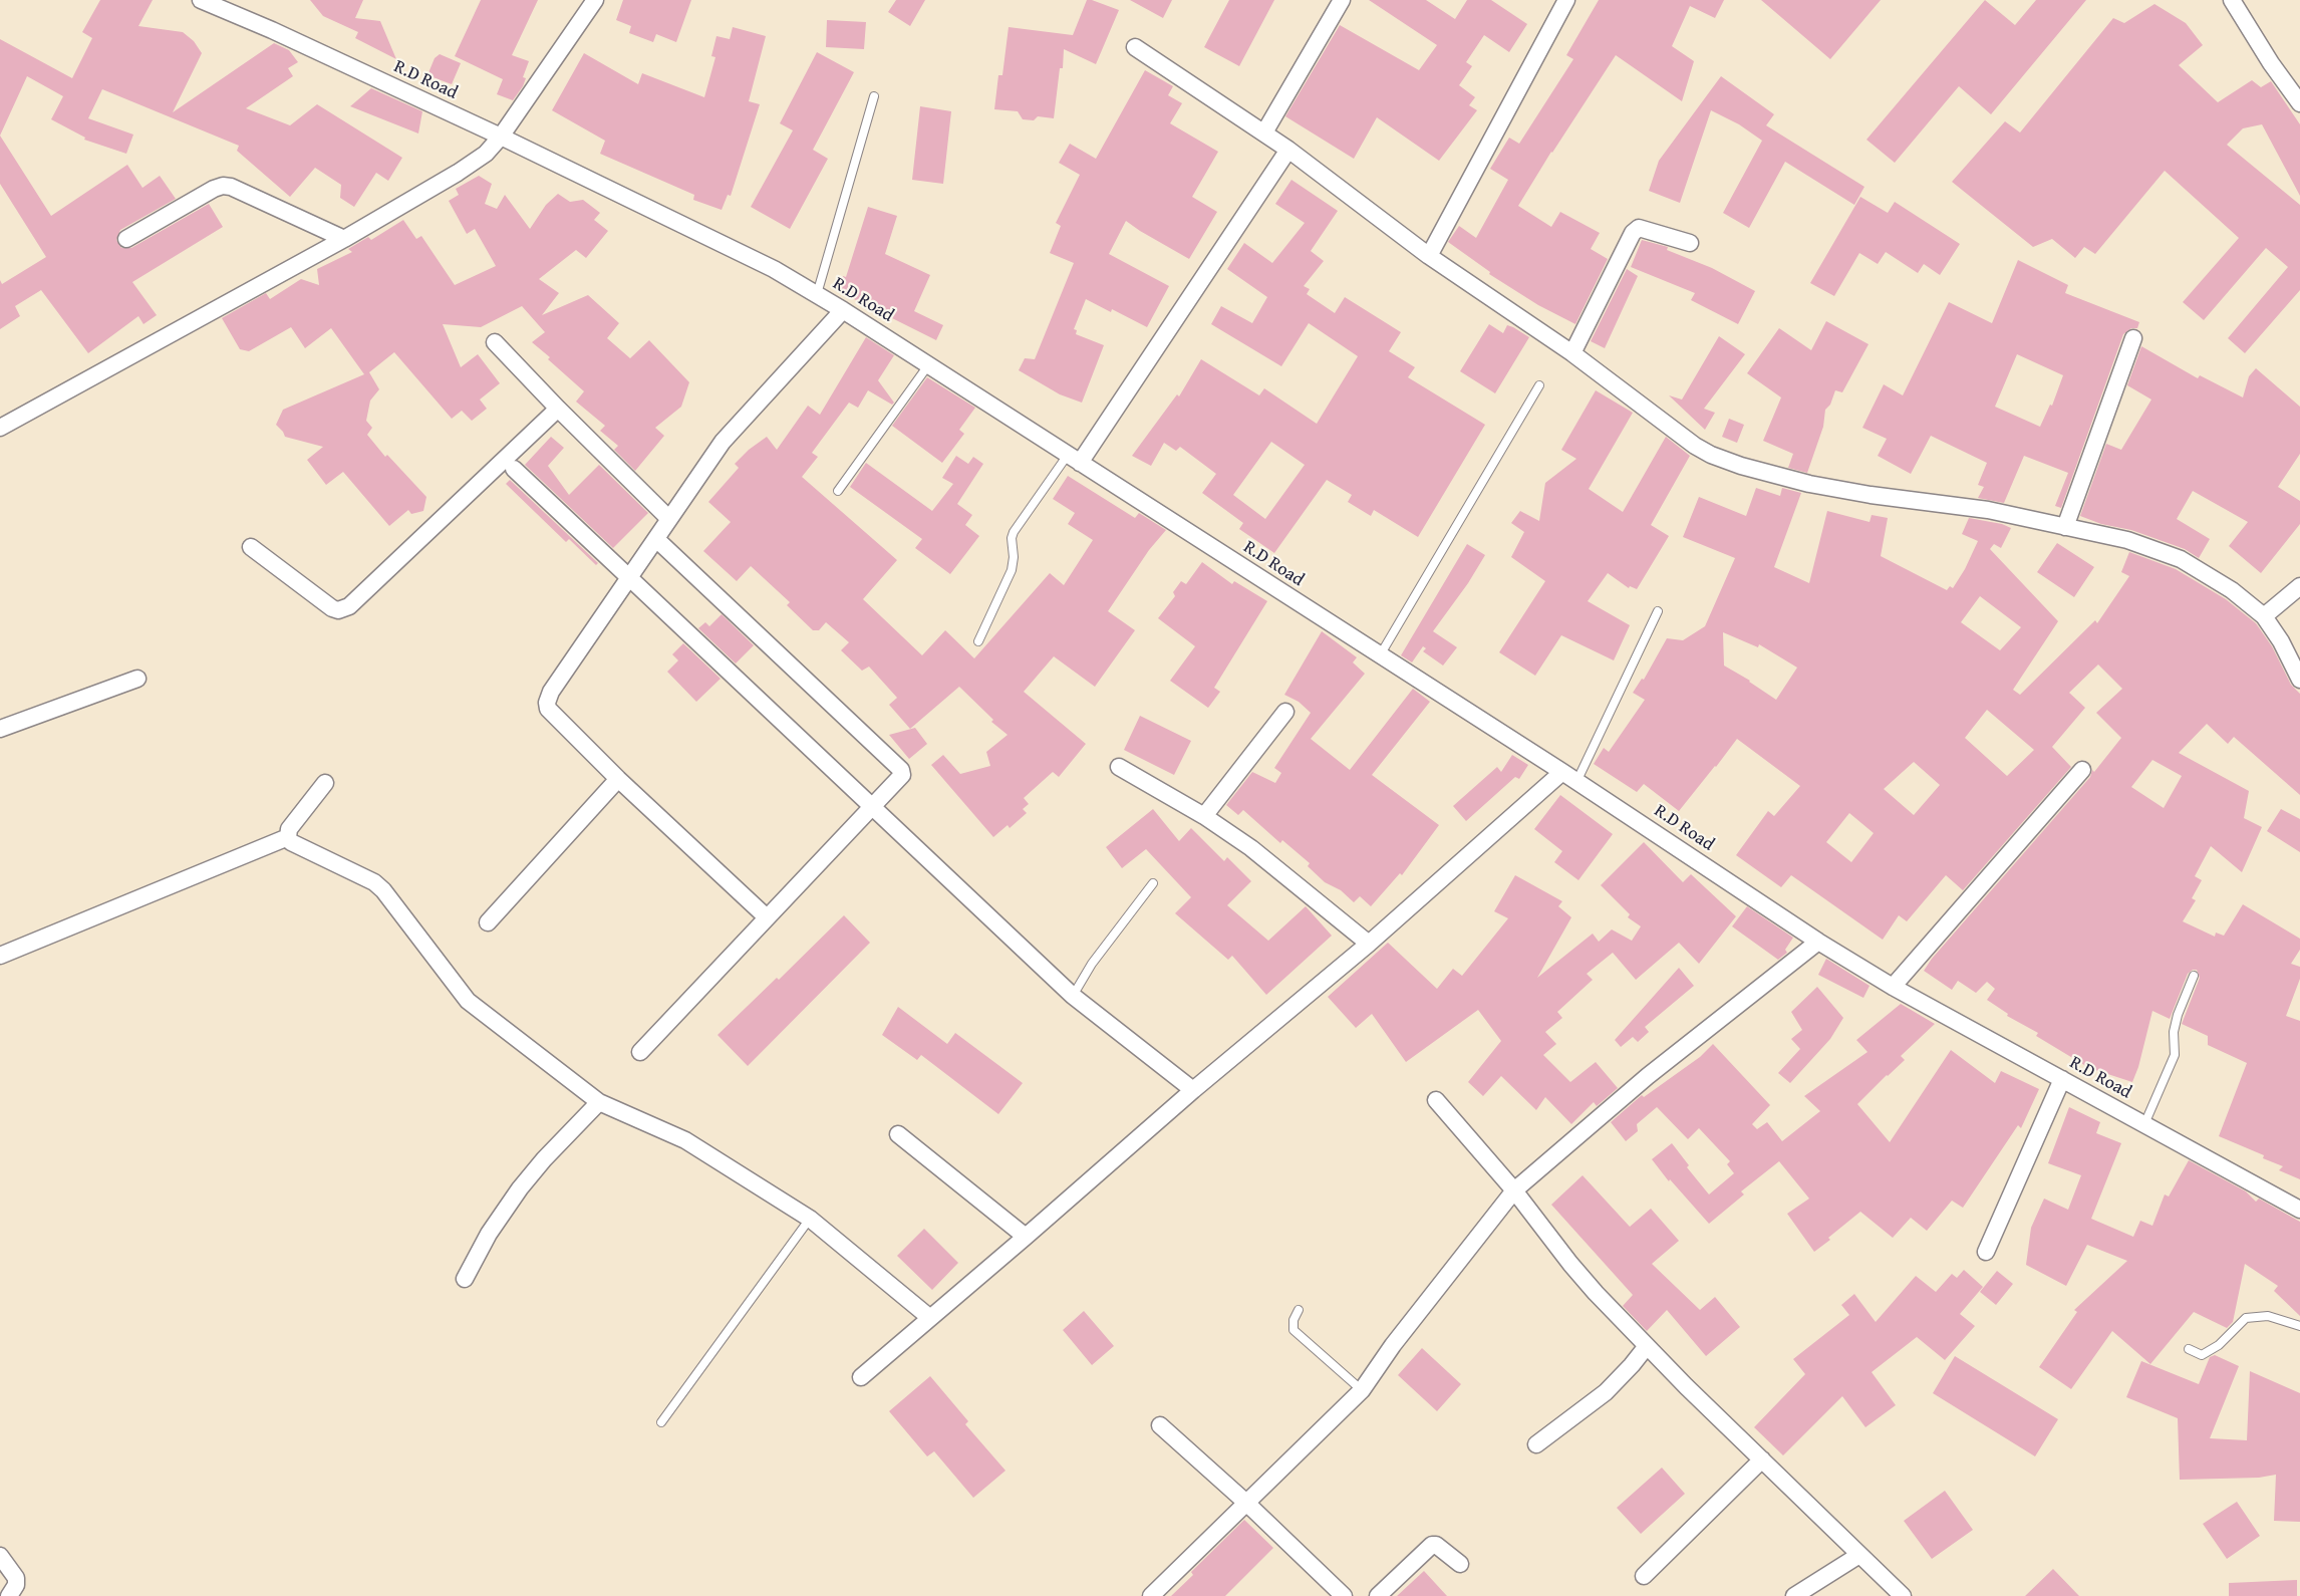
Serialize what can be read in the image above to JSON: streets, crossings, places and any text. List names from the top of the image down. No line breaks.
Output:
{"streets":{"street":["R.D Road"]}}
